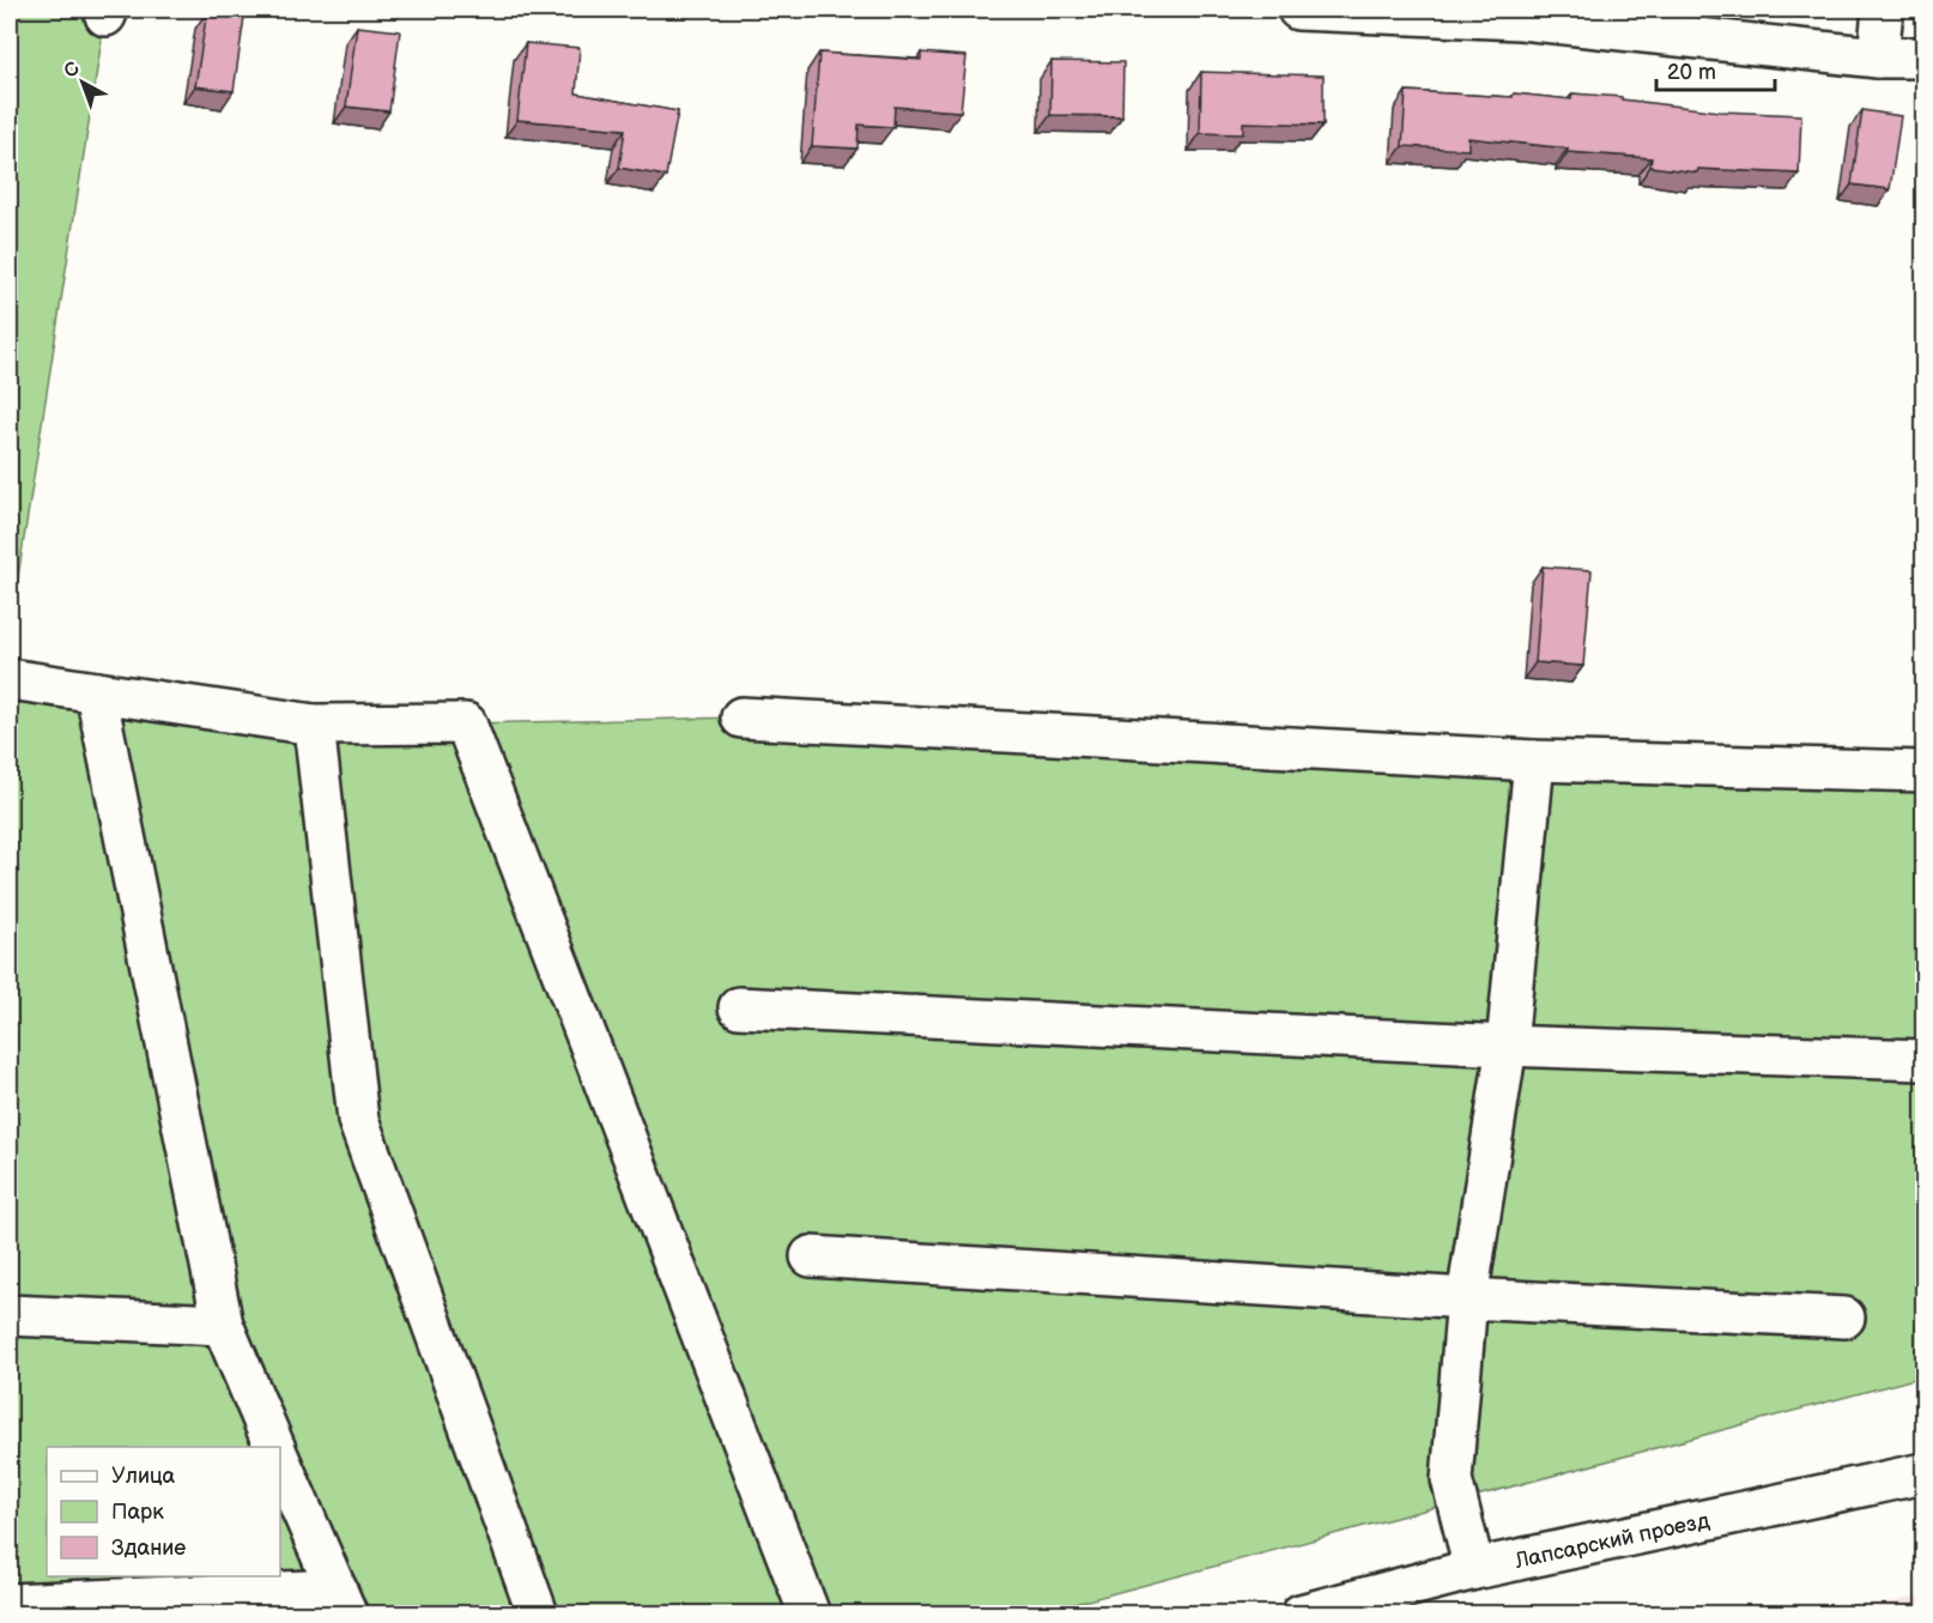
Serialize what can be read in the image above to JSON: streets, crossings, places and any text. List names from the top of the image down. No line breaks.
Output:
{"streets":{"street":["Лапсарский проезд"]},"legend":["Улица","Парк","Здание"],"scale_bar":"20 m","north":"top left"}
